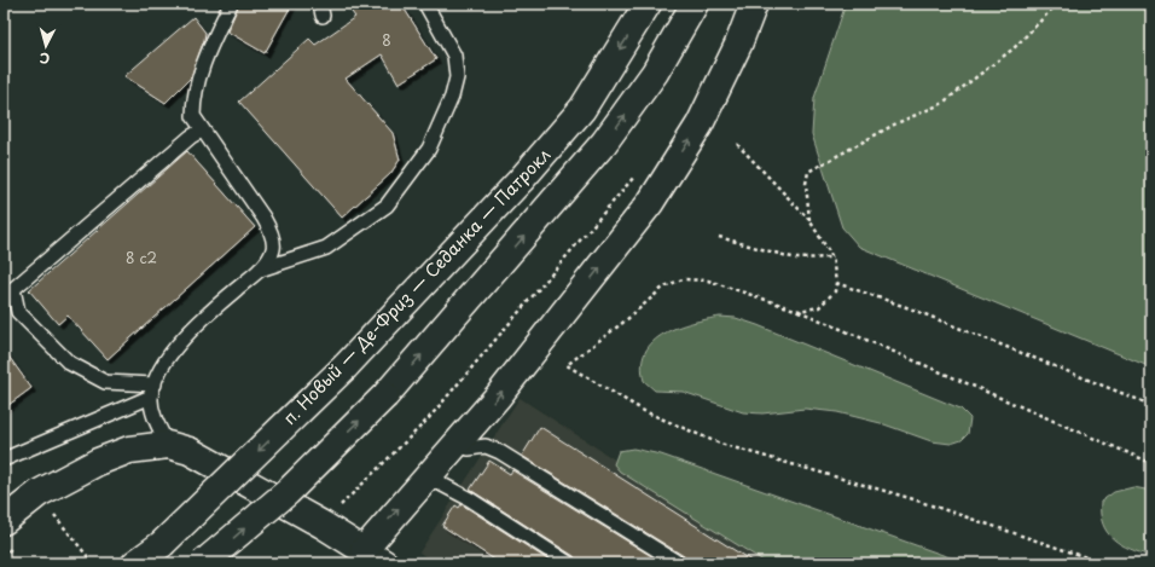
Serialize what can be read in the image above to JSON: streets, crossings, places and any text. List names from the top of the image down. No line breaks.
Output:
{"streets":{"main road":["п. Новый — Де-Фриз — Седанка — Патрокл"]},"house_numbers":["8","8 с2"],"north":"bottom"}
